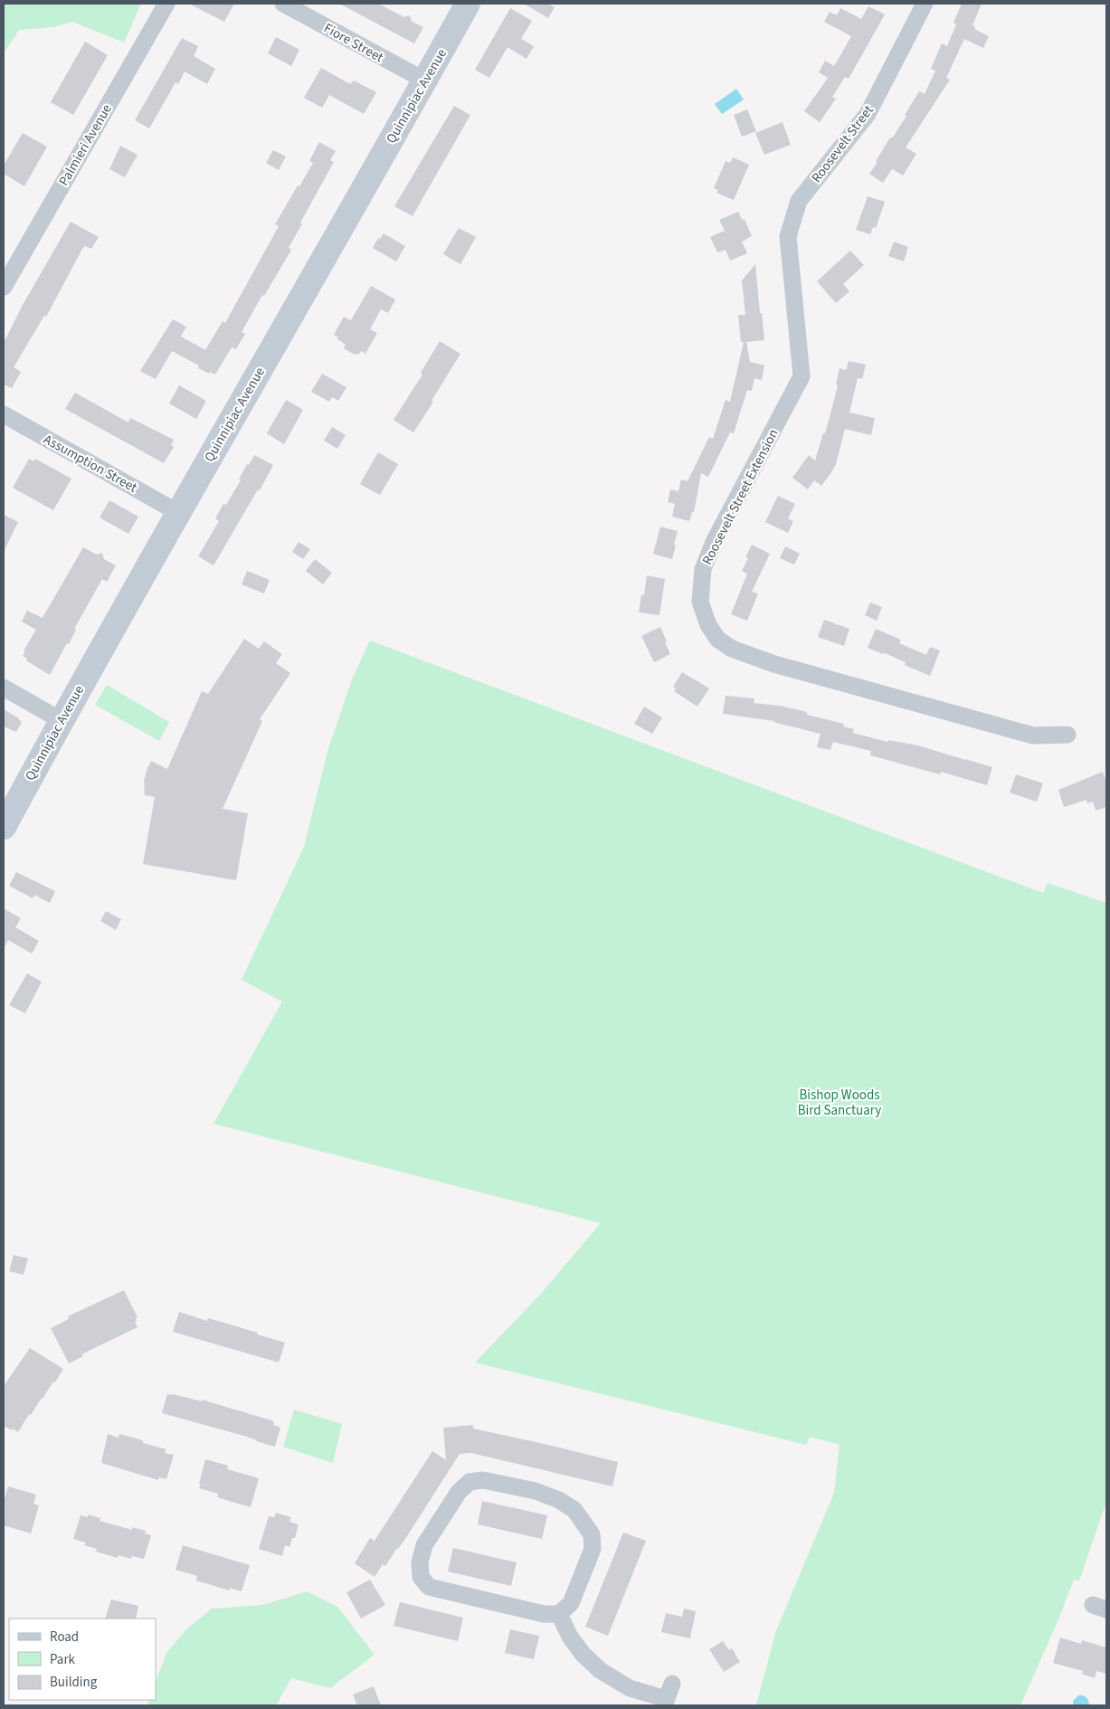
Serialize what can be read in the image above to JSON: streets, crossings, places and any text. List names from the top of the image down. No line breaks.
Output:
{"streets":{"main road":["Quinnipiac Avenue"],"street":["Fiore Street","Roosevelt Street","Palmieri Avenue","Assumption Street","Roosevelt Street Extension"]},"crossings":[["Fiore Street","Quinnipiac Avenue"],["Quinnipiac Avenue","Assumption Street"],["Roosevelt Street","Roosevelt Street Extension"]],"parks":["Bishop Woods Bird Sanctuary"],"legend":["Road","Park","Building"]}
